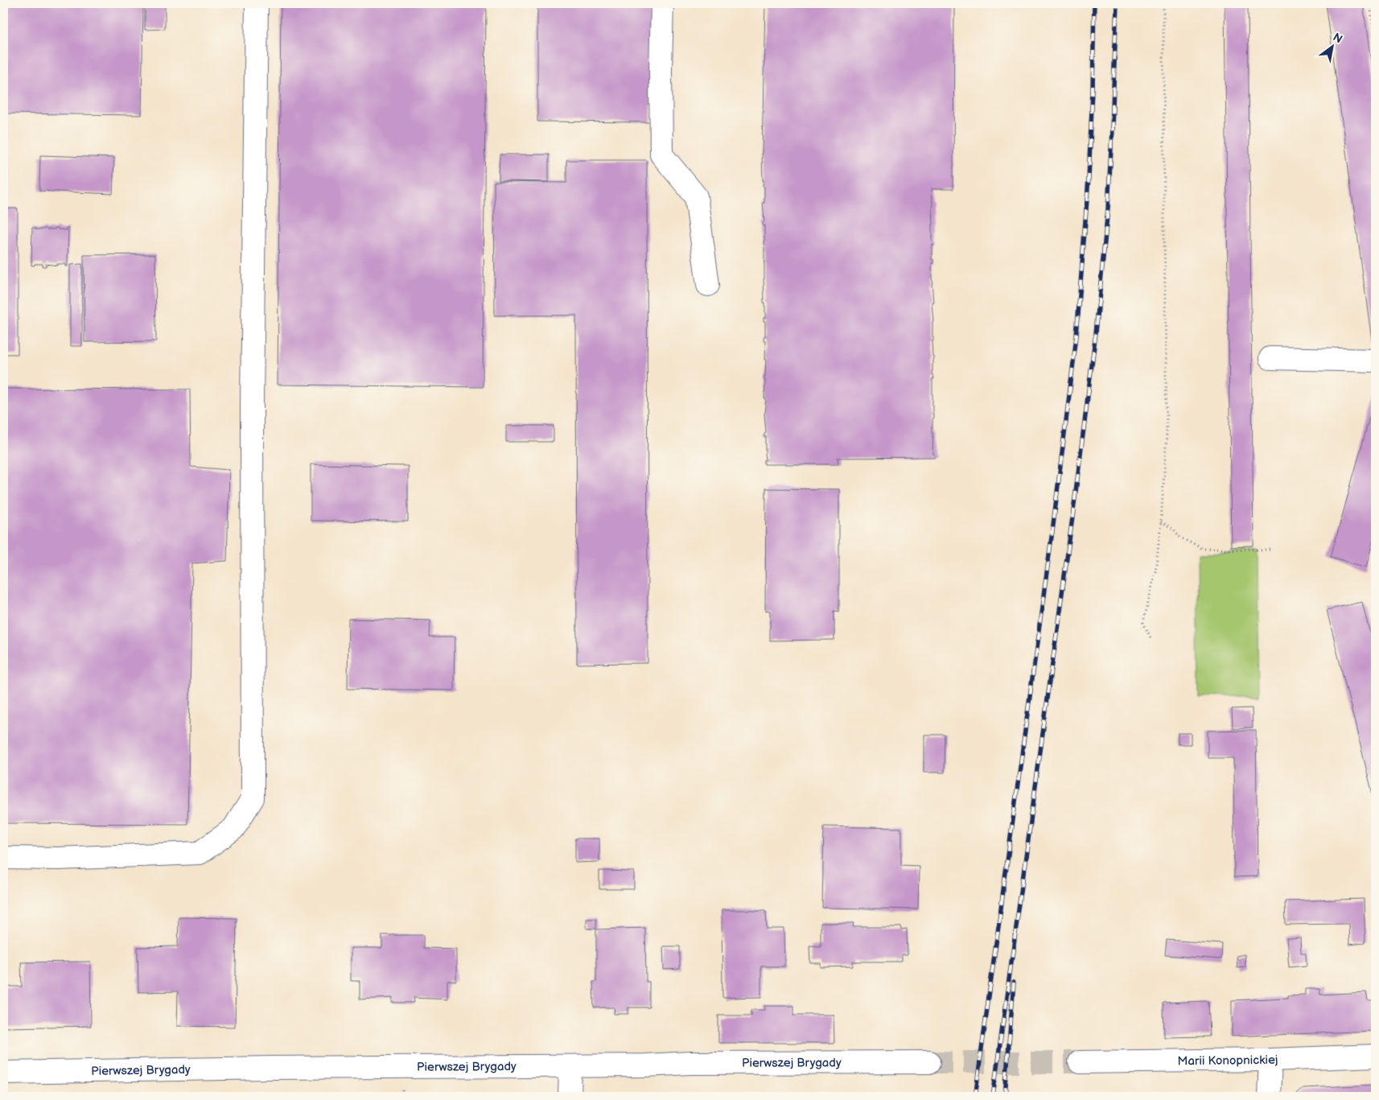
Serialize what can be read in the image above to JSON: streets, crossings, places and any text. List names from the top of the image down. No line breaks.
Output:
{"streets":{"street":["Marii Konopnickiej","Pierwszej Brygady"]},"north":"top right"}
